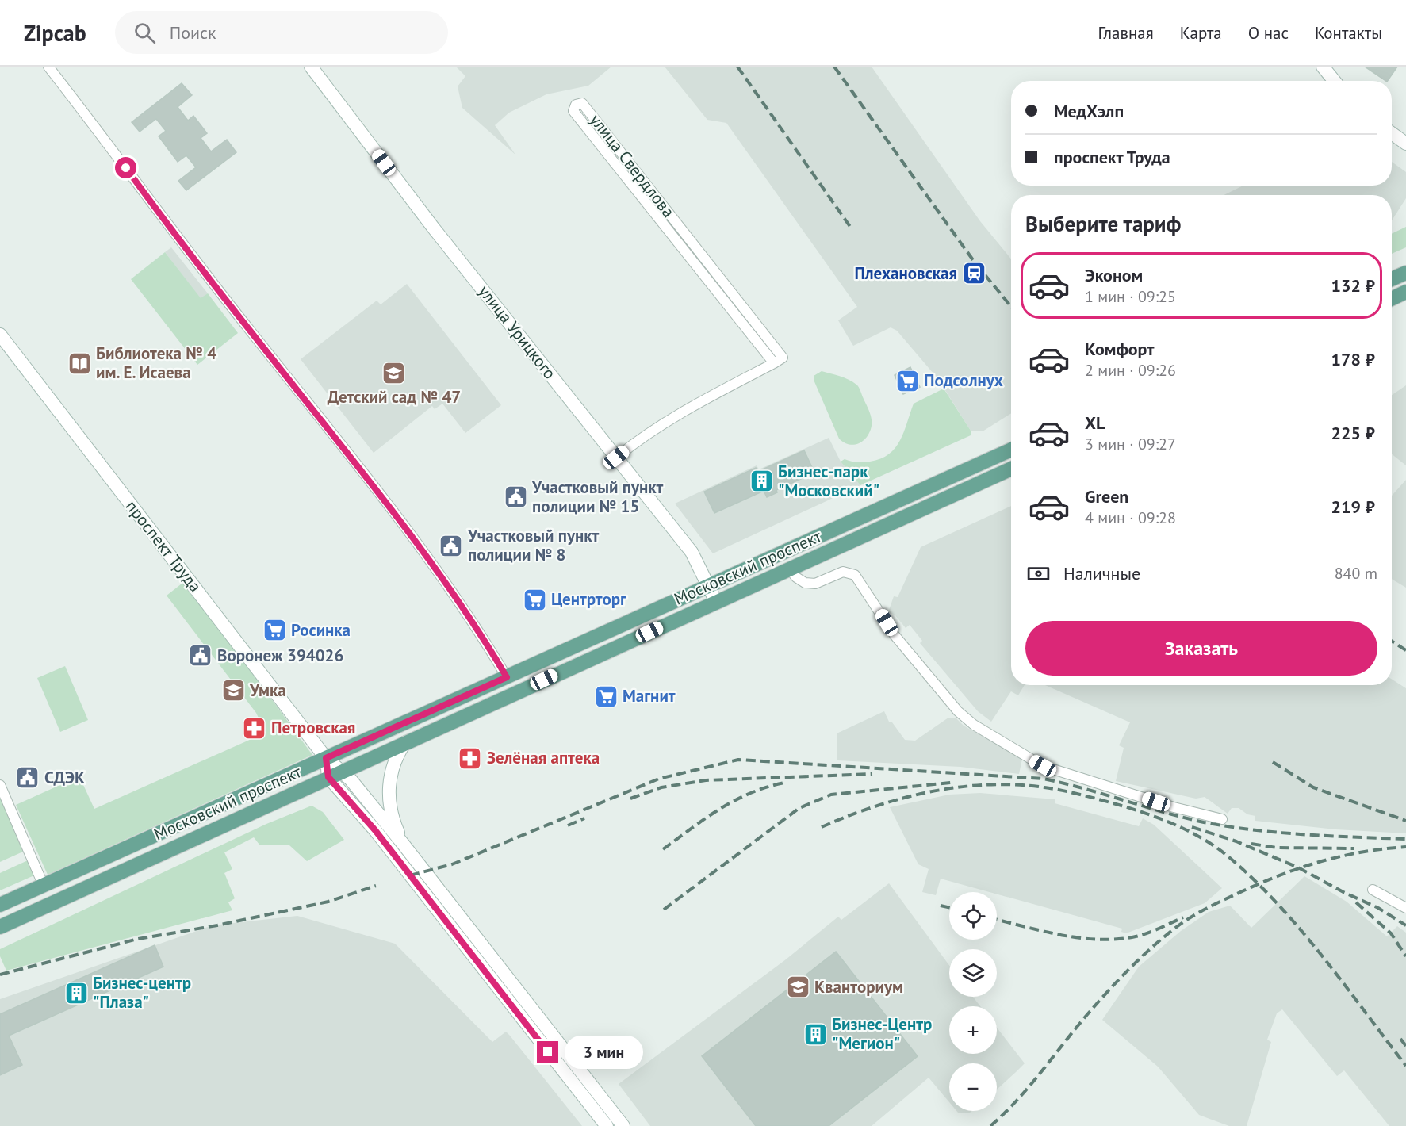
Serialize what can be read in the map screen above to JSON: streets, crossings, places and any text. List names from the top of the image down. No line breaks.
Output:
{"streets":{"main road":["улица Урицкого","проспект Труда","Московский проспект"],"street":["улица Свердлова"]},"crossings":[["улица Урицкого","Московский проспект"],["проспект Труда","Московский проспект"]],"places":{"station":["Плехановская"],"library":["Библиотека № 4 им. Е. Исаева"],"school or university":["Детский сад № 47","Умка","Кванториум"],"supermarket":["Подсолнух","Центрторг","Росинка","Магнит"],"building":["Бизнес-парк \"Московский\"","Бизнес-центр \"Плаза\"","Бизнес-Центр \"Мегион\""],"public building":["Участковый пункт полиции № 15","Участковый пункт полиции № 8","Воронеж 394026","СДЭК"],"pharmacy":["Петровская","Зелёная аптека"]},"page":{"header":"Zipcab","search":"Поиск","nav":["Главная","Карта","О нас","Контакты"],"banner":["МедХэлп","проспект Труда"],"heading":"Выберите тариф","list":[{"name":"Эконом","note":"1 мин · 09:25","value":"132 ₽"},{"name":"Комфорт","note":"2 мин · 09:26","value":"178 ₽"},{"name":"XL","note":"3 мин · 09:27","value":"225 ₽"},{"name":"Green","note":"4 мин · 09:28","value":"219 ₽"}],"pay":["Наличные","840 m"],"buttons":"Заказать","map_buttons":["+","−"],"bubble":"3 мин"}}
